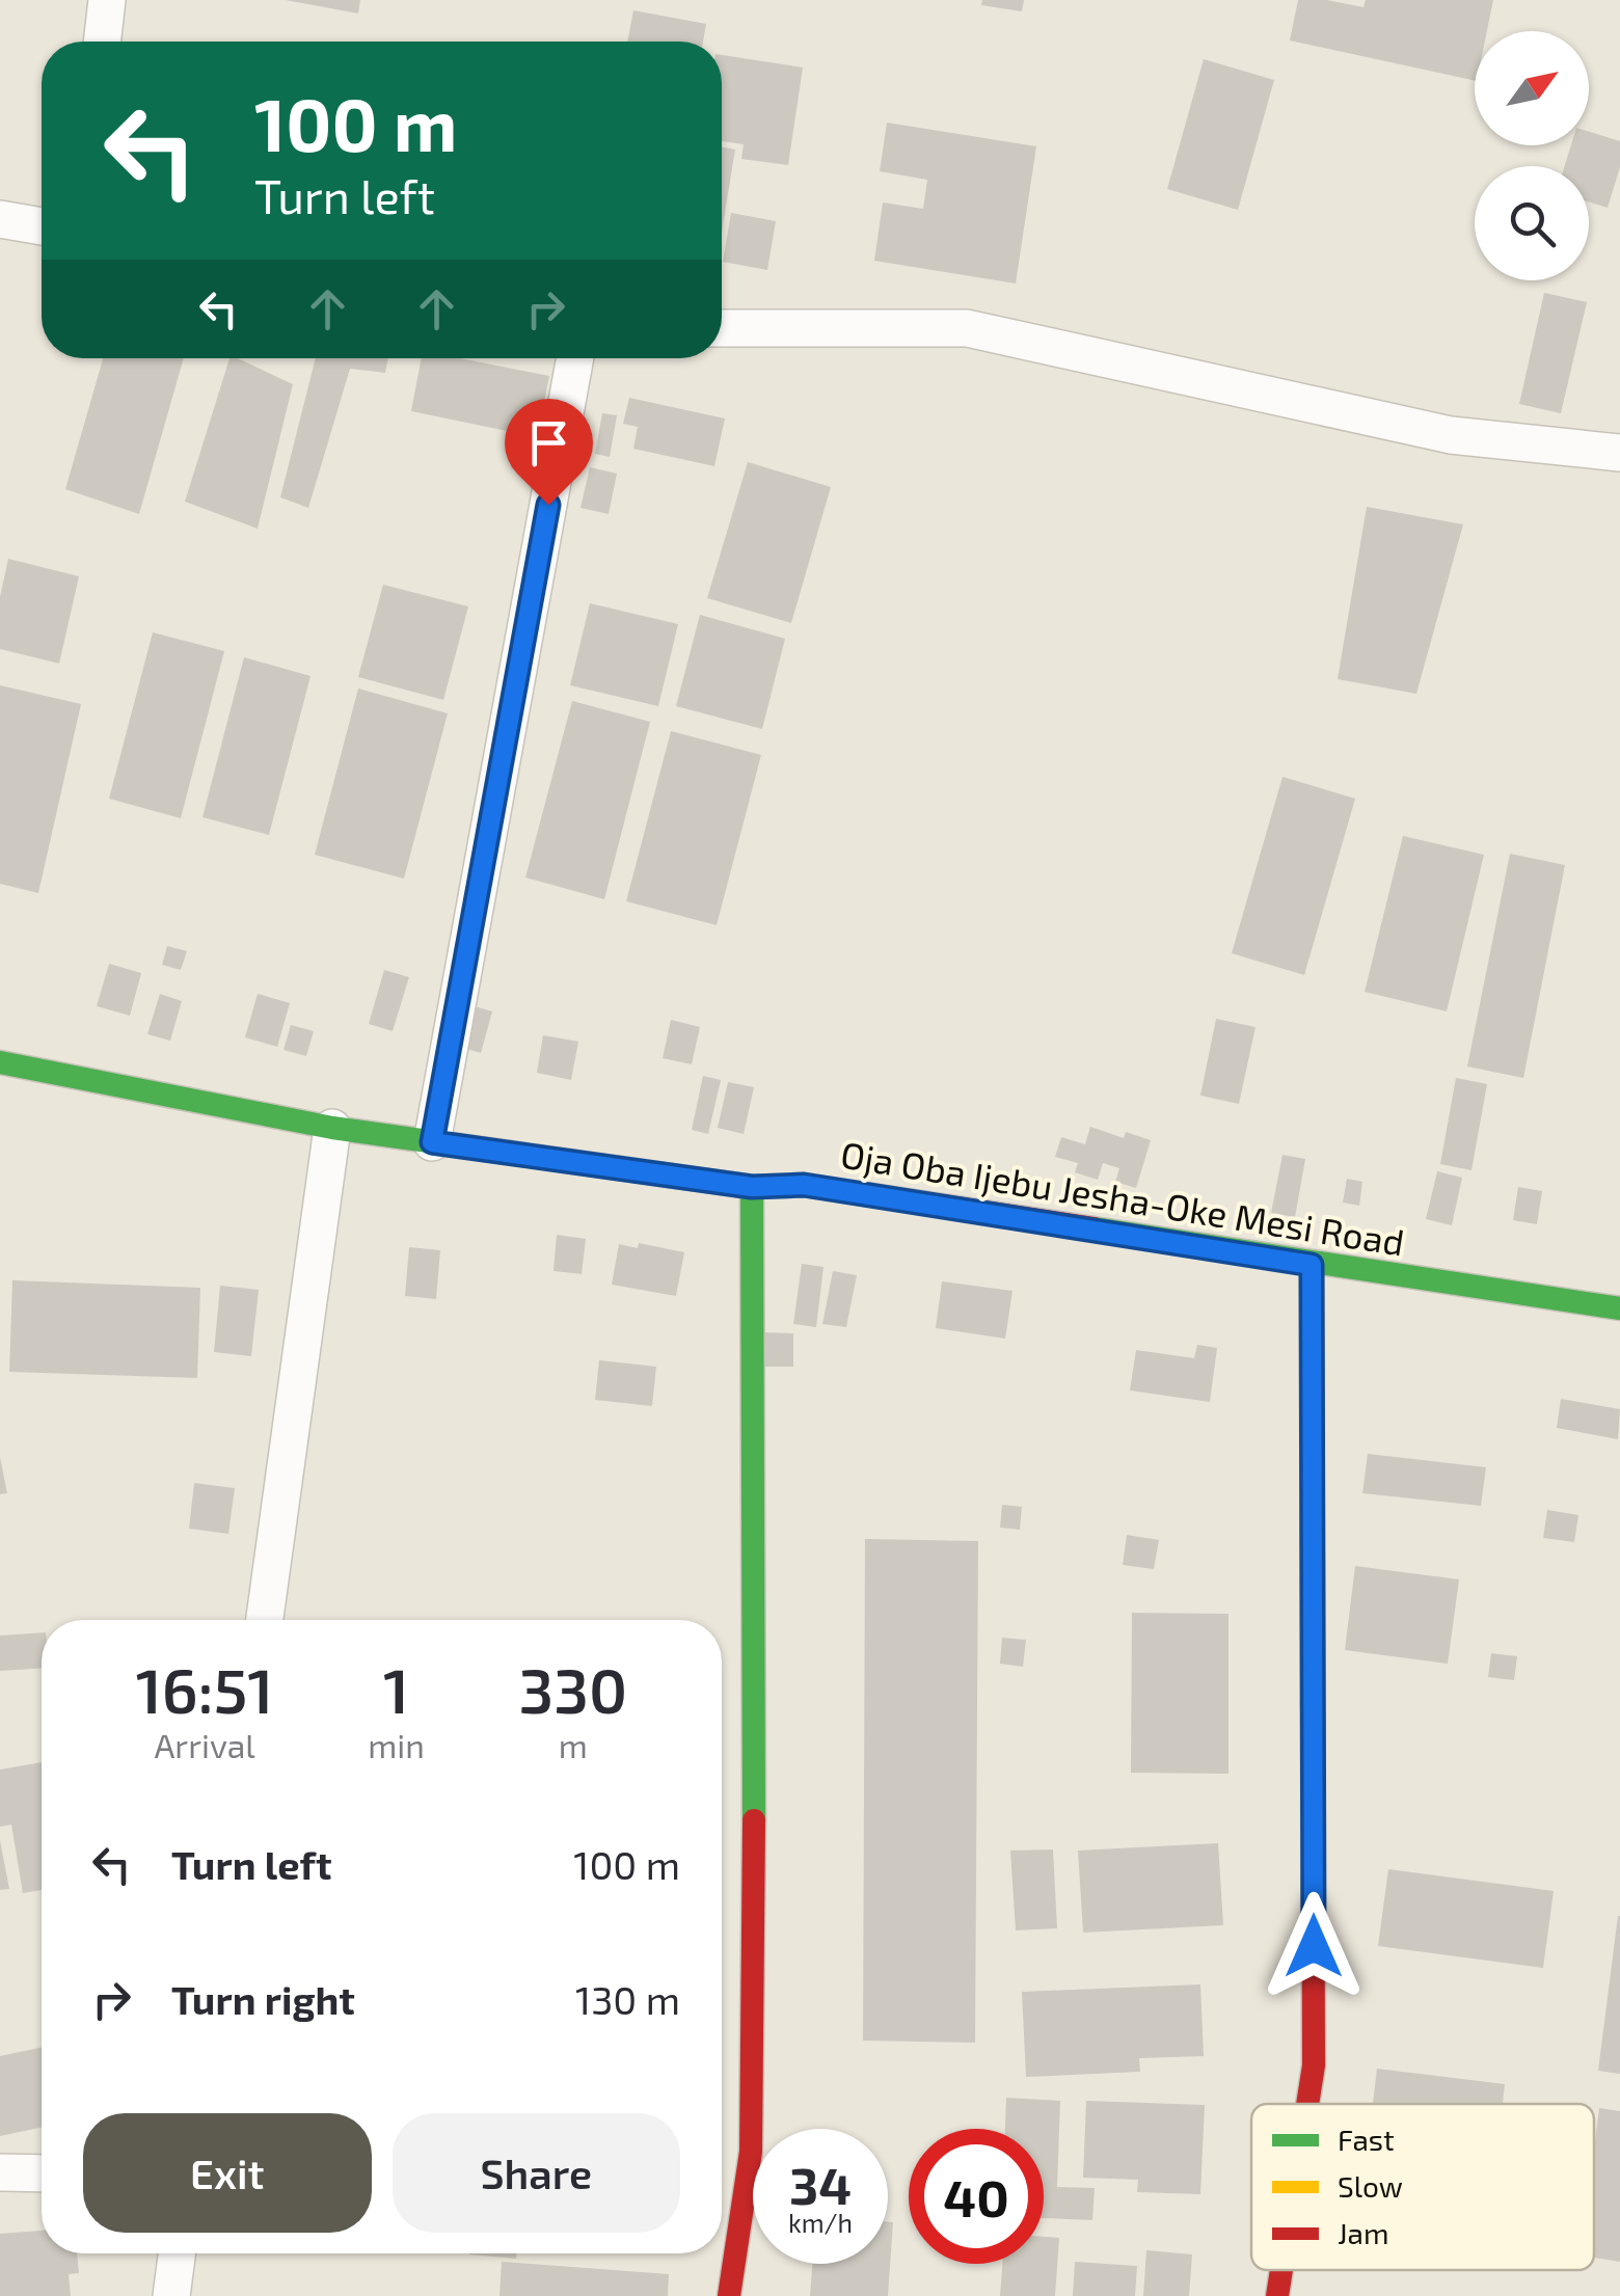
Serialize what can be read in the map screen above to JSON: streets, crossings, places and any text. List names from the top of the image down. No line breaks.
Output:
{"streets":{"street":["Oja Oba Ijebu Jesha-Oke Mesi Road"]},"legend":["Fast","Slow","Jam"],"north":"top right","page":{"turn":["100 m","Turn left"],"eta":["16:51","Arrival","1","min","330","m"],"list":[{"name":"Turn left","value":"100 m"},{"name":"Turn right","value":"130 m"}],"buttons":["Exit","Share"],"speed":"34 km/h","limit":"40"}}
